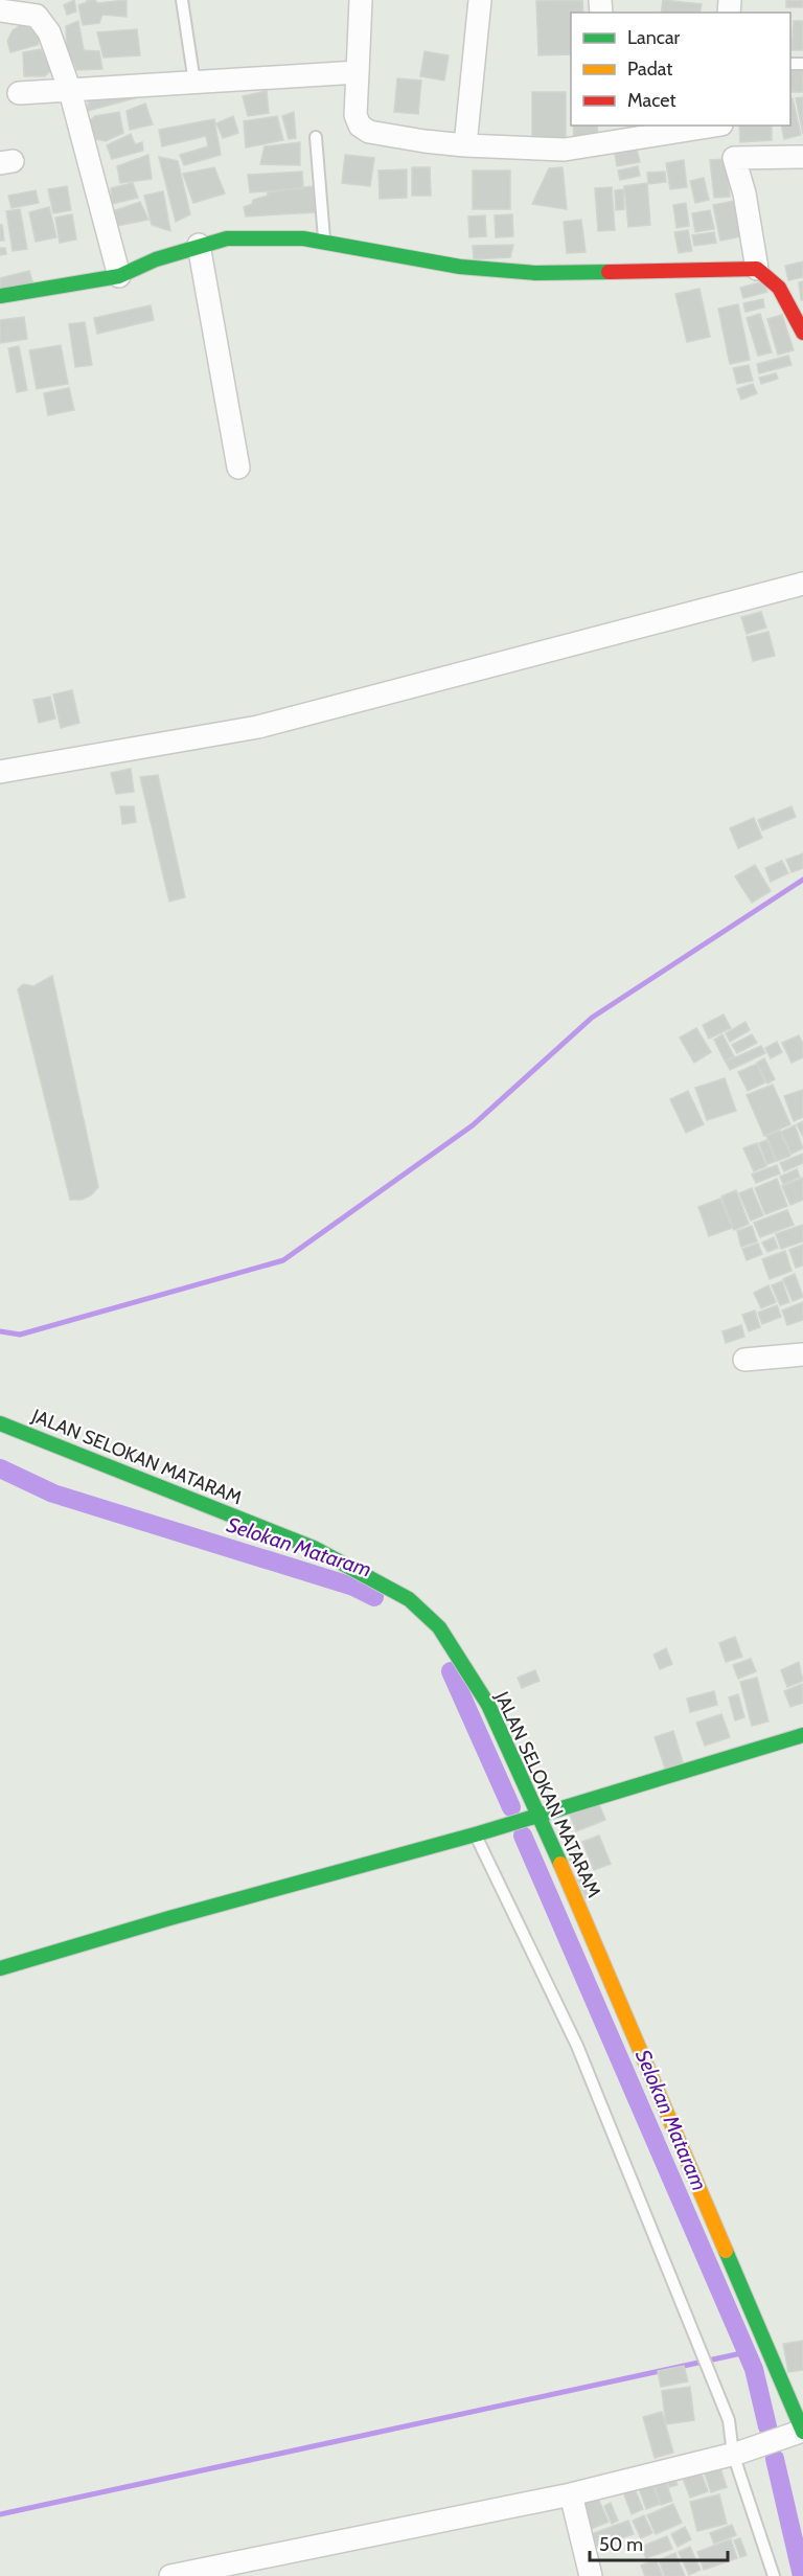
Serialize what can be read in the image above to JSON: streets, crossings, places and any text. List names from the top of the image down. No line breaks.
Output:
{"streets":{"street":["JALAN SELOKAN MATARAM"]},"water":["Selokan Mataram"],"legend":["Lancar","Padat","Macet"],"scale_bar":"50 m"}
